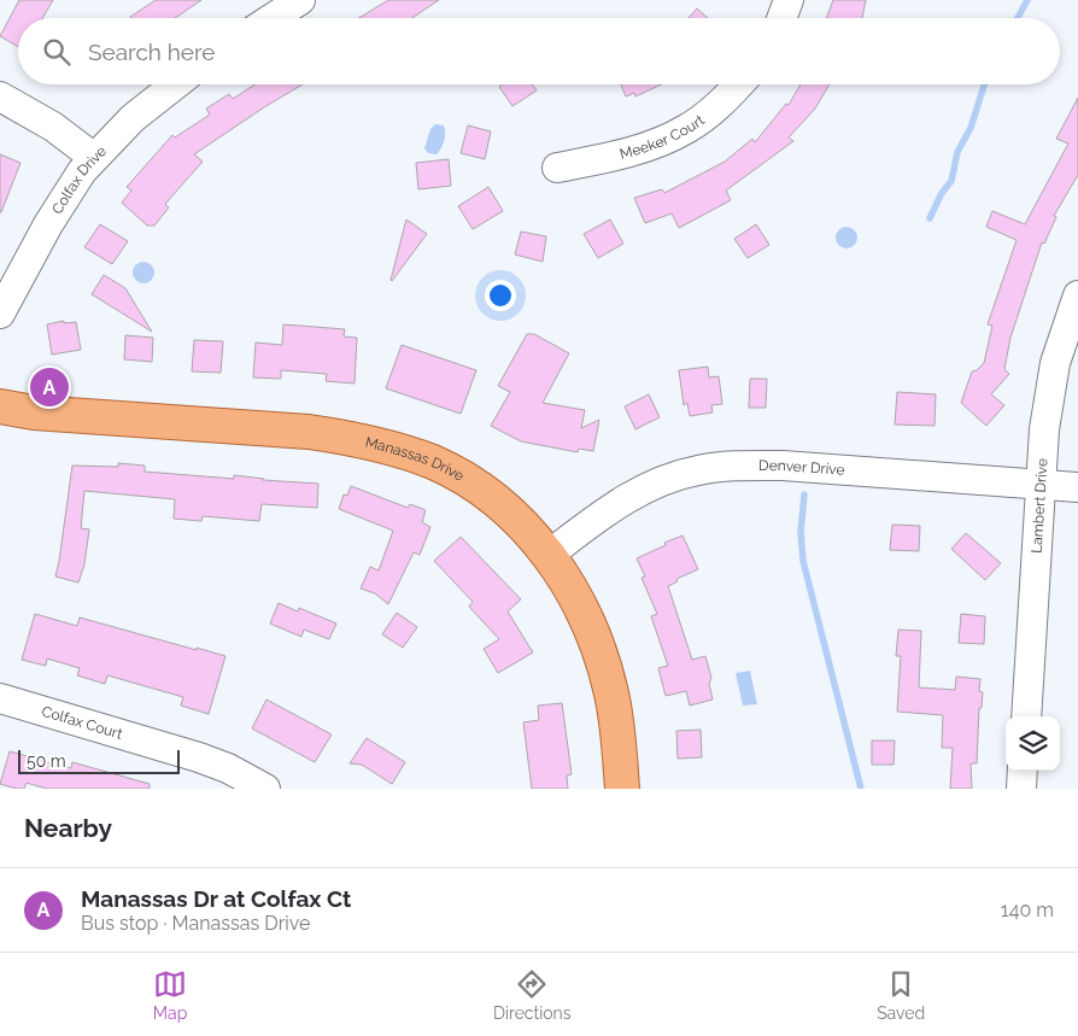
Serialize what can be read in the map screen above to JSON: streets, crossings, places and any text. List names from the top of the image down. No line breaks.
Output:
{"streets":{"main road":["Manassas Drive"],"street":["Meeker Court","Colfax Drive","Denver Drive","Lambert Drive","Colfax Court"]},"crossings":[["Manassas Drive","Denver Drive"],["Denver Drive","Lambert Drive"]],"scale_bar":"50 m","page":{"search":"Search here","pins":"A","scale":"50 m","heading":"Nearby","list":[{"mark":"A","name":"Manassas Dr at Colfax Ct","note":"Bus stop · Manassas Drive","value":"140 m"}],"nav":["Map","Directions","Saved"]}}
